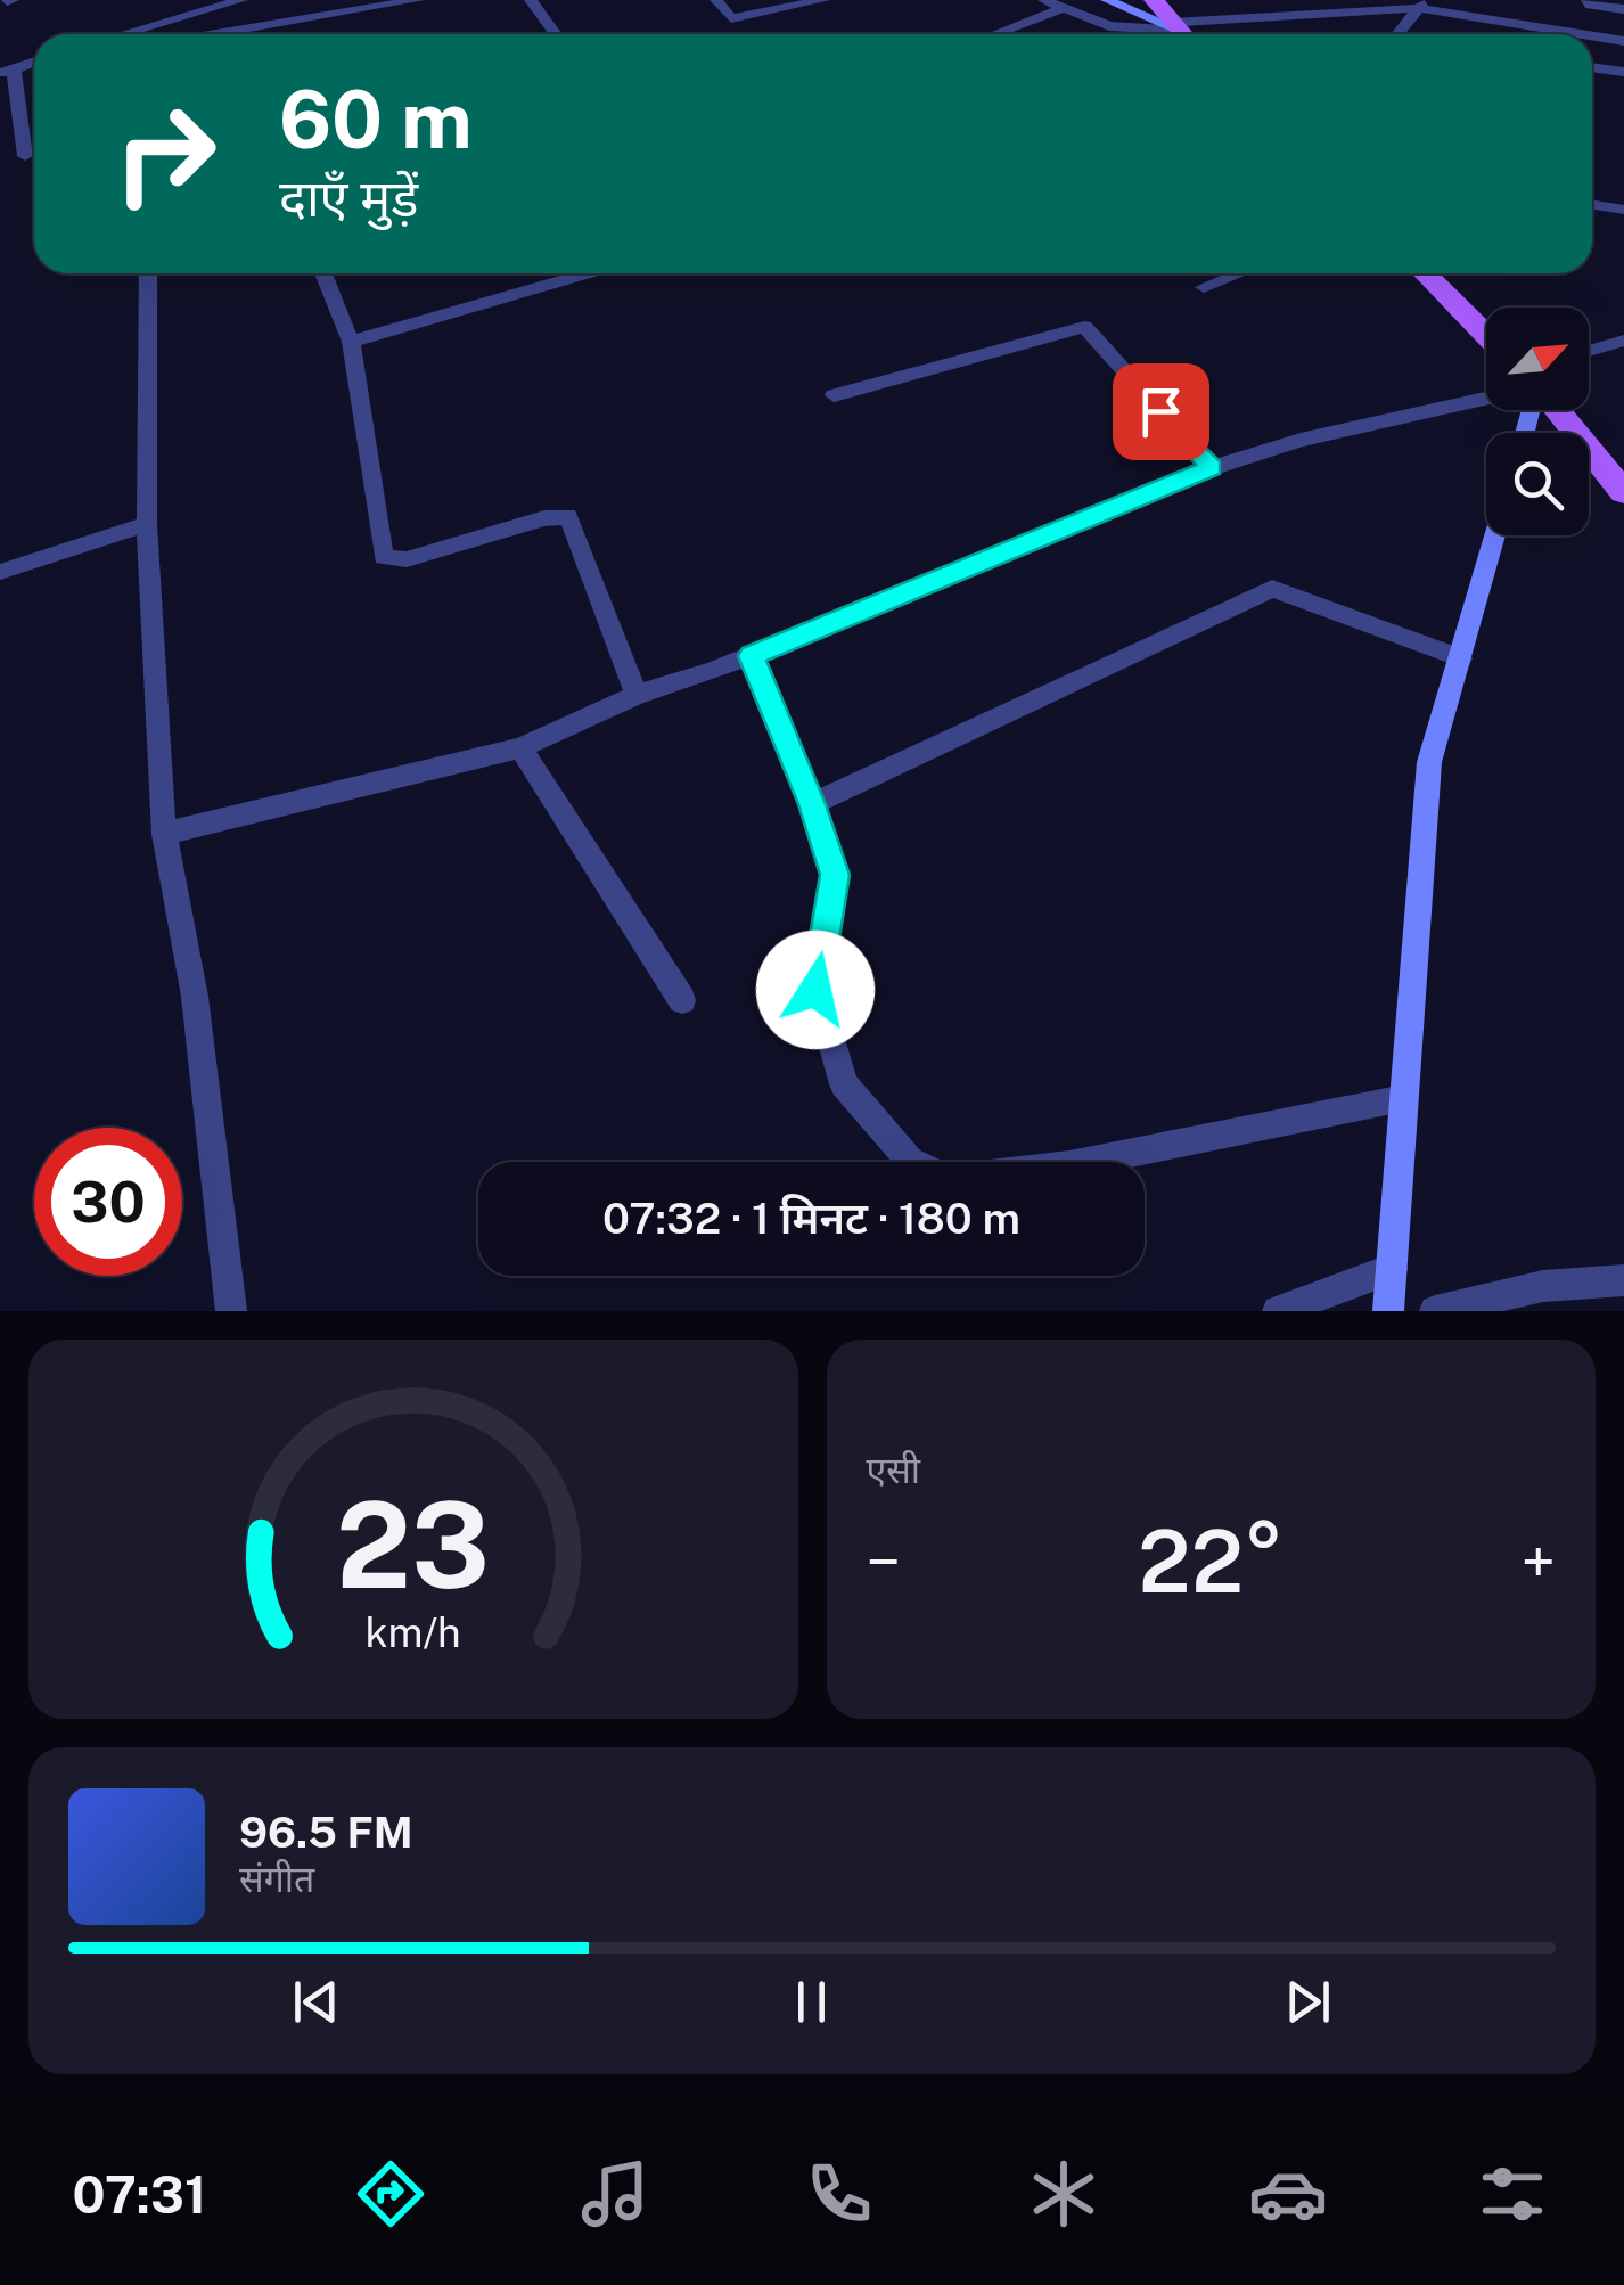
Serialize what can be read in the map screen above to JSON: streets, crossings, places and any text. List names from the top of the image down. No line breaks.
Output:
{"north":"top right","page":{"turn":["60 m","दाएँ मुड़ें"],"limit":"30","trip":"07:32 · 1 मिनट · 180 m","tile":"एसी","heat":["−","22°","+"],"song":["96.5 FM","संगीत"],"tabs":"07:31","gauge":["23","km/h"]}}
